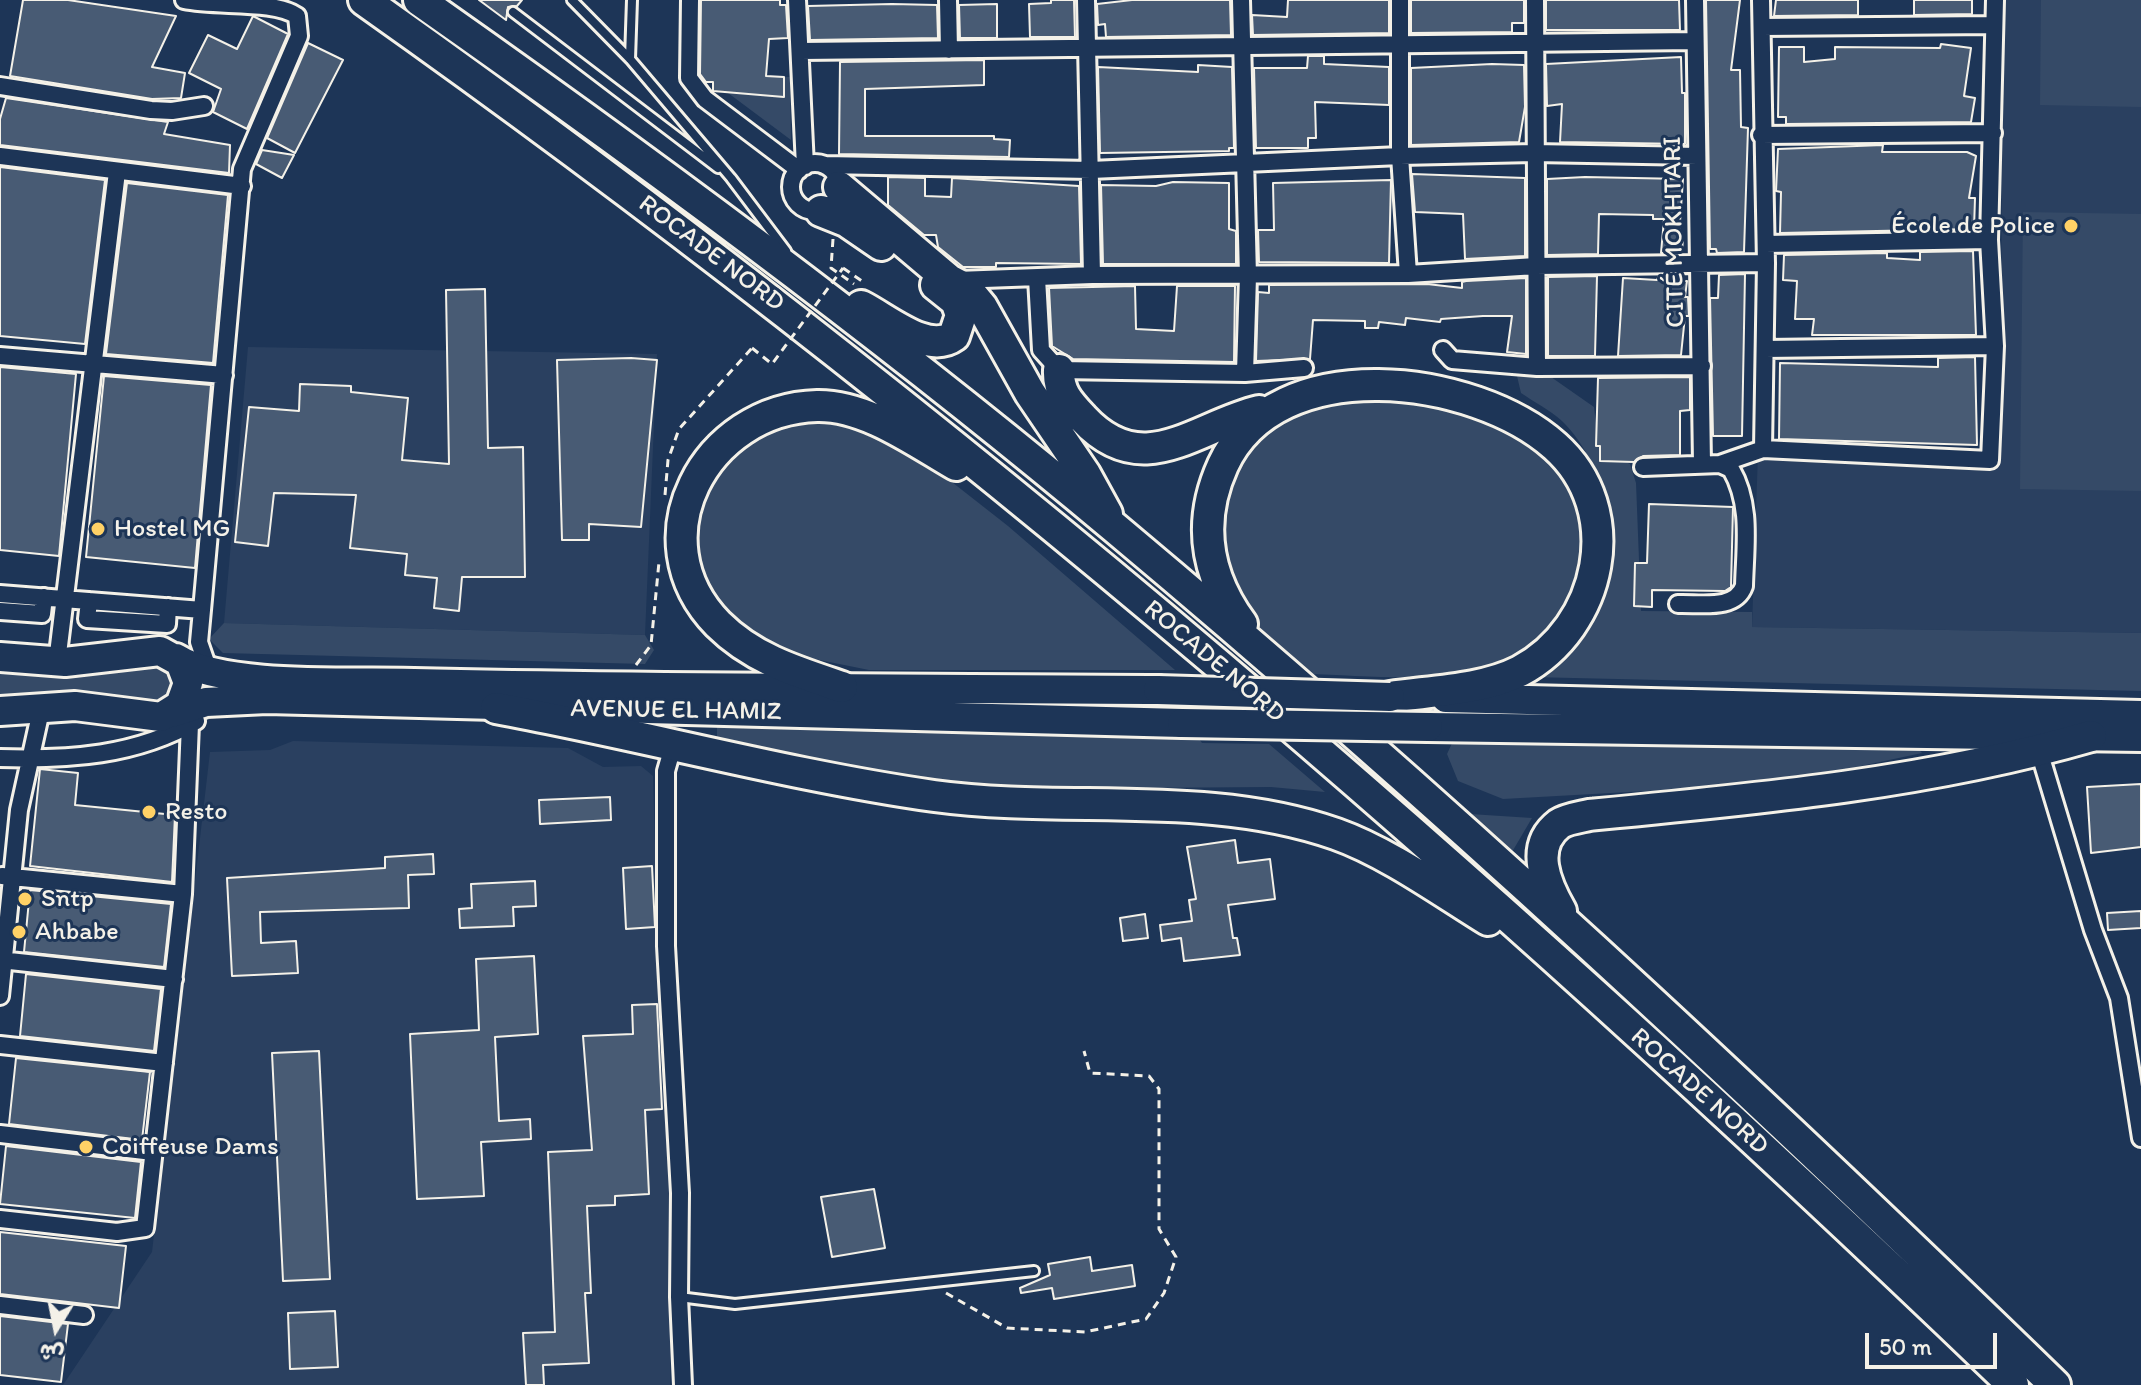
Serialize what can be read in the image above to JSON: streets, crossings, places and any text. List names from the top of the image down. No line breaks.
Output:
{"streets":{"highway":["ROCADE NORD","AVENUE EL HAMIZ"],"street":["CITÉ MOKHTARI"]},"places":["École de Police","Hostel MG","Resto","Sntp","Ahbabe","Coiffeuse Dams"],"scale_bar":"50 m","north":"bottom"}
